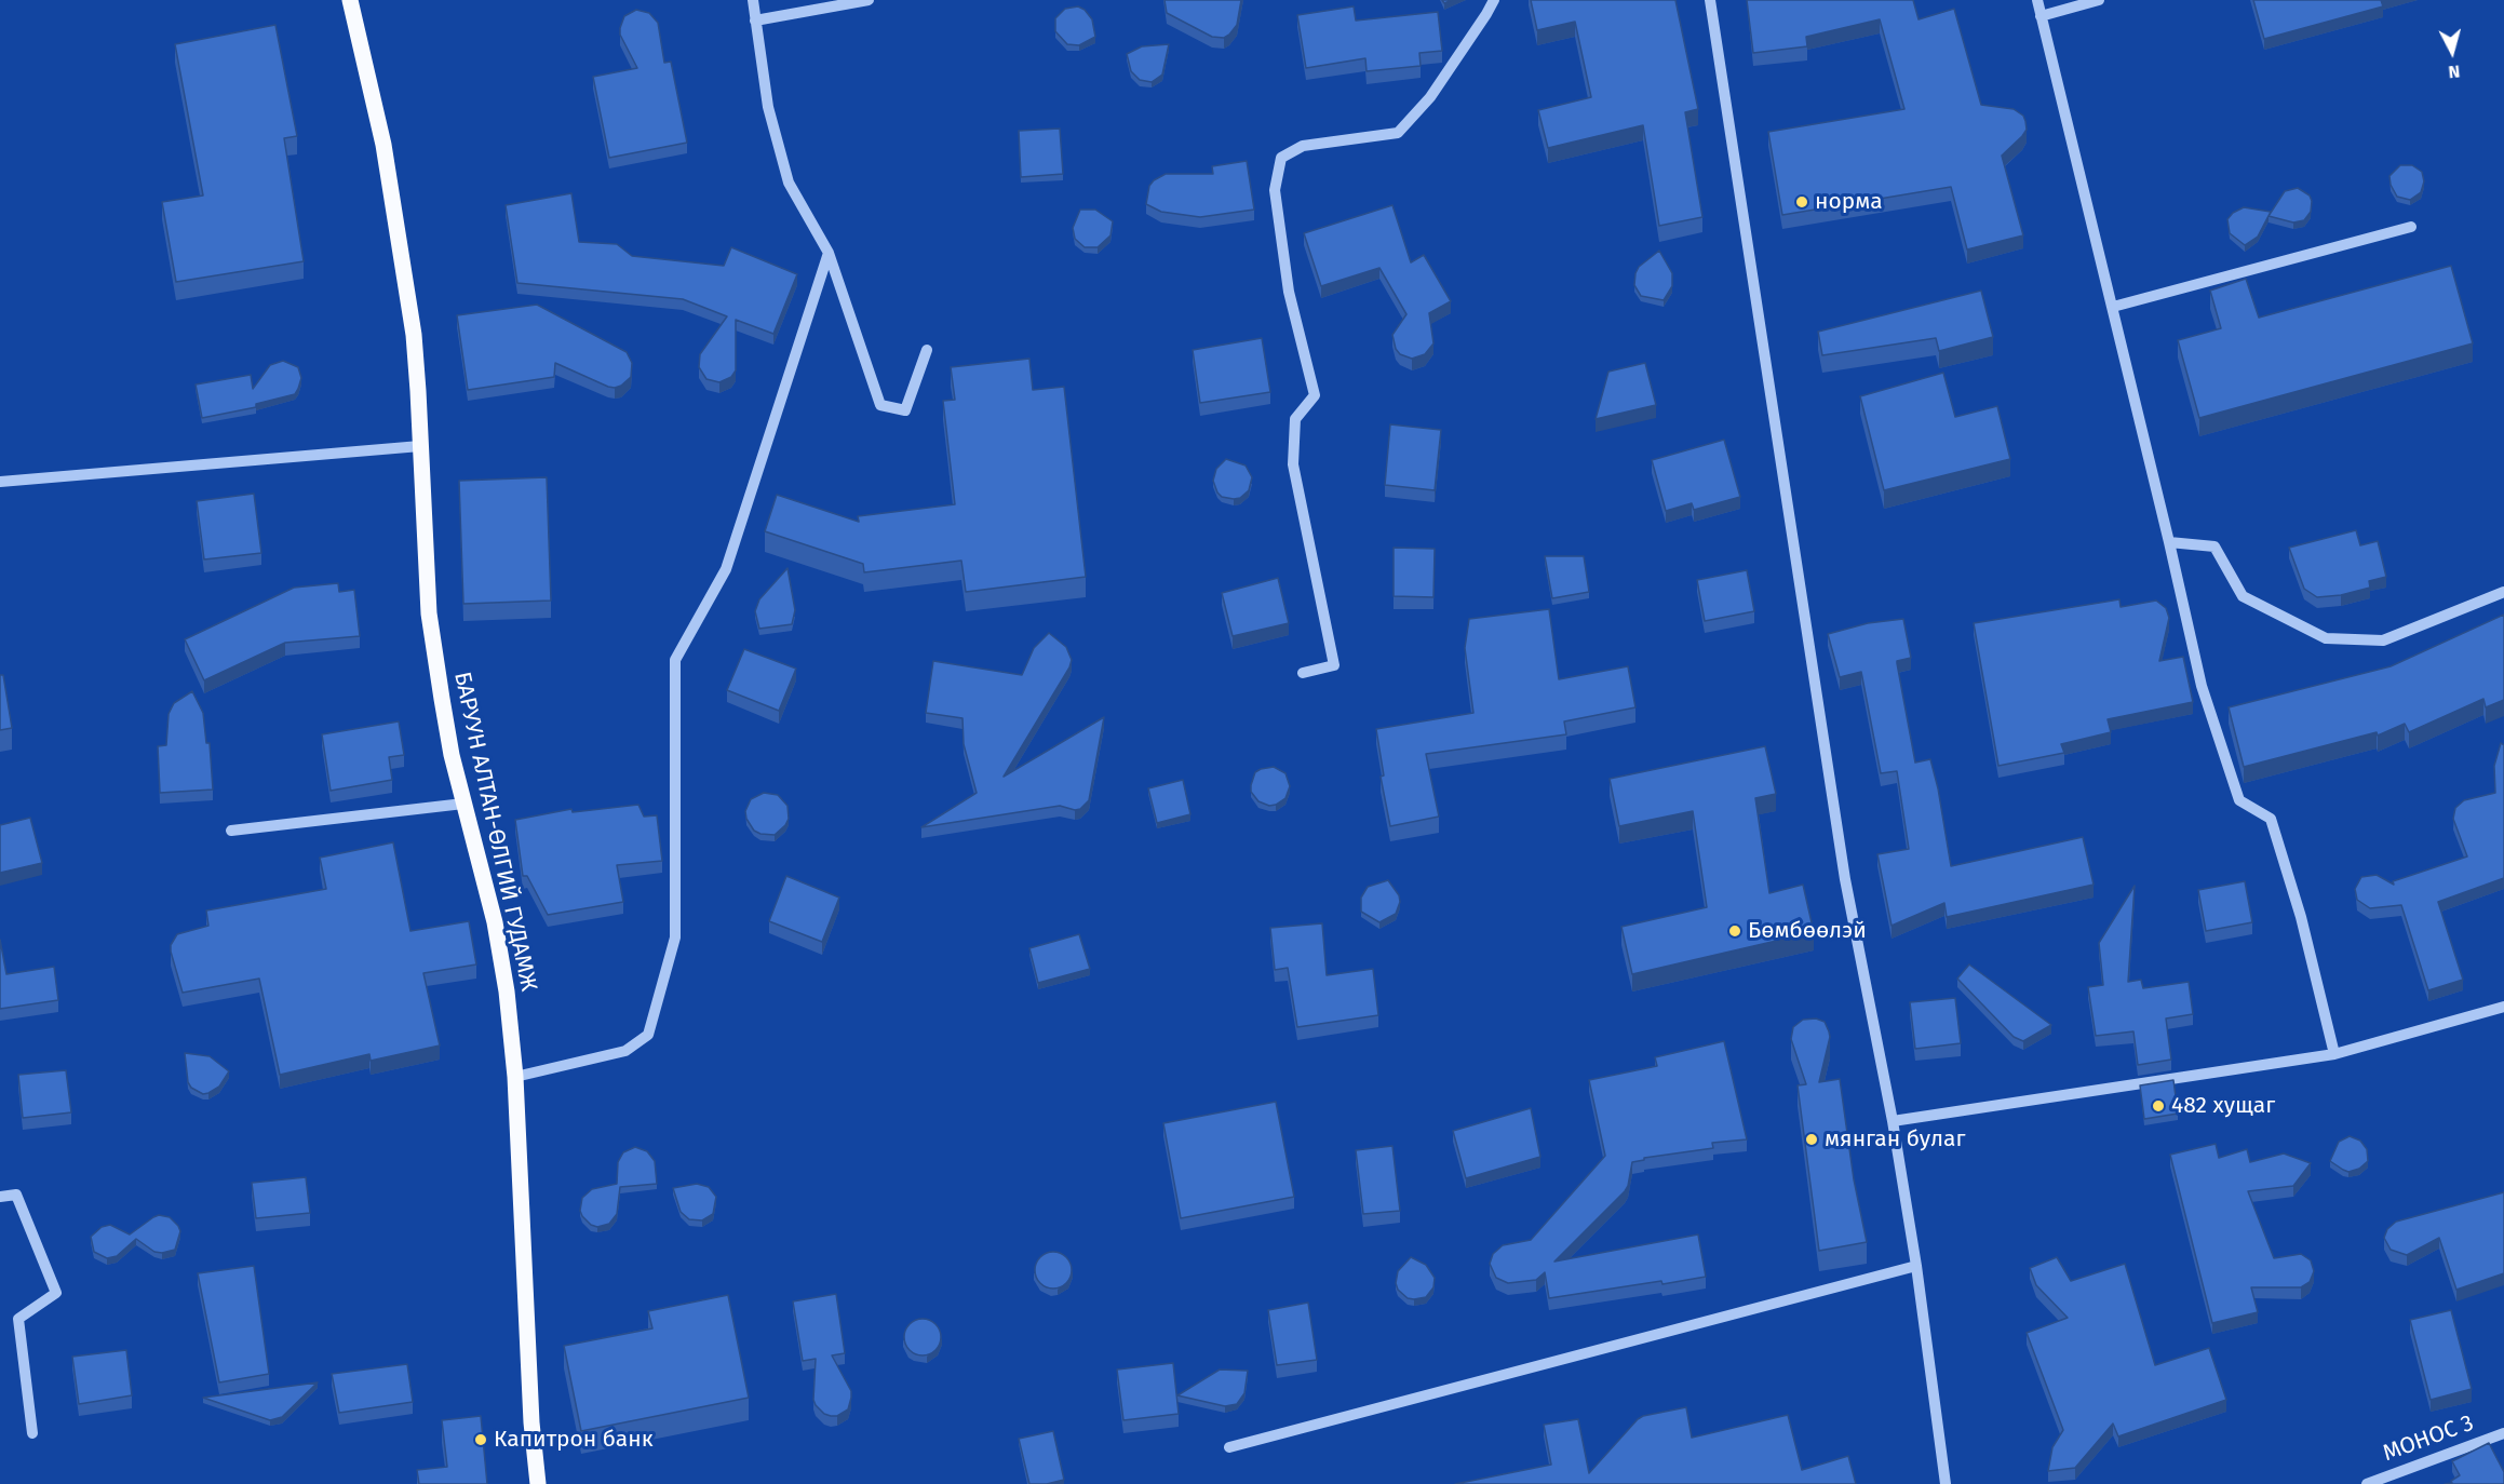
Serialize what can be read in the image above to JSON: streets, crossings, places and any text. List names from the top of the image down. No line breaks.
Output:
{"streets":{"main road":["БАРУУН АЛТАН-ӨЛГИЙ ГУДАМЖ"],"street":["МОНОС 3"]},"places":["норма","Бөмбөөлэй","482 хущаг","мянган булаг","Капитрон банк"],"north":"bottom"}
